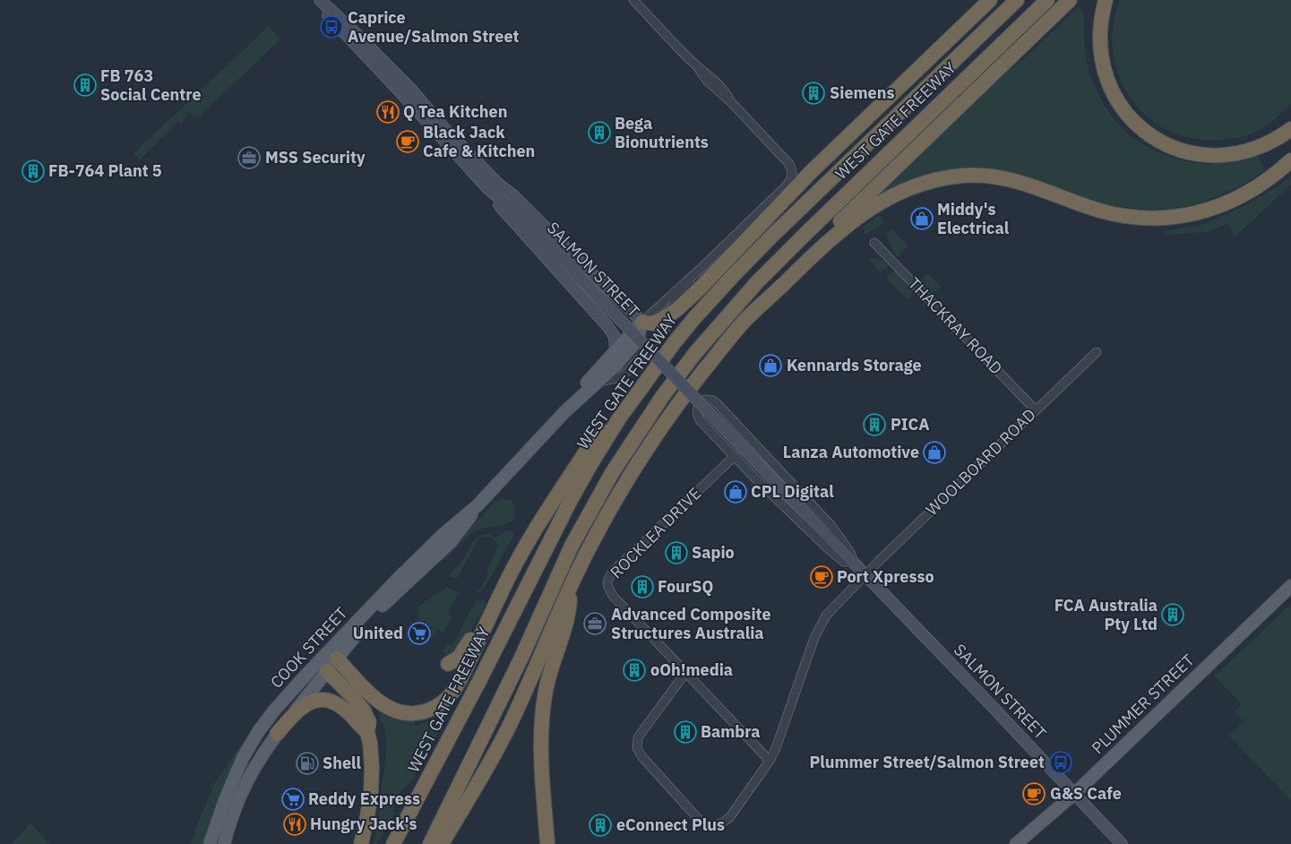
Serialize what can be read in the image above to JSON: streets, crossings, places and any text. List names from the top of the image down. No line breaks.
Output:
{"streets":{"highway":["WEST GATE FREEWAY"],"main road":["COOK STREET","PLUMMER STREET"],"street":["SALMON STREET","THACKRAY ROAD","WOOLBOARD ROAD","ROCKLEA DRIVE"]},"crossings":[["SALMON STREET","WOOLBOARD ROAD"],["SALMON STREET","ROCKLEA DRIVE"],["SALMON STREET","COOK STREET"],["SALMON STREET","PLUMMER STREET"],["THACKRAY ROAD","WOOLBOARD ROAD"]],"places":{"bus stop":["Caprice Avenue/Salmon Street","Plummer Street/Salmon Street"],"building":["FB 763 Social Centre","Siemens","Bega Bionutrients","FB-764 Plant 5","PICA","Sapio","FourSQ","FCA Australia Pty Ltd","oOh!media","Bambra","eConnect Plus"],"restaurant":["Q Tea Kitchen","Hungry Jack's"],"cafe":["Black Jack Cafe & Kitchen","Port Xpresso","G&S Cafe"],"office":["MSS Security","Advanced Composite Structures Australia"],"shop":["Middy's Electrical","Kennards Storage","Lanza Automotive","CPL Digital"],"supermarket":["United","Reddy Express"],"fuel station":["Shell"]}}
